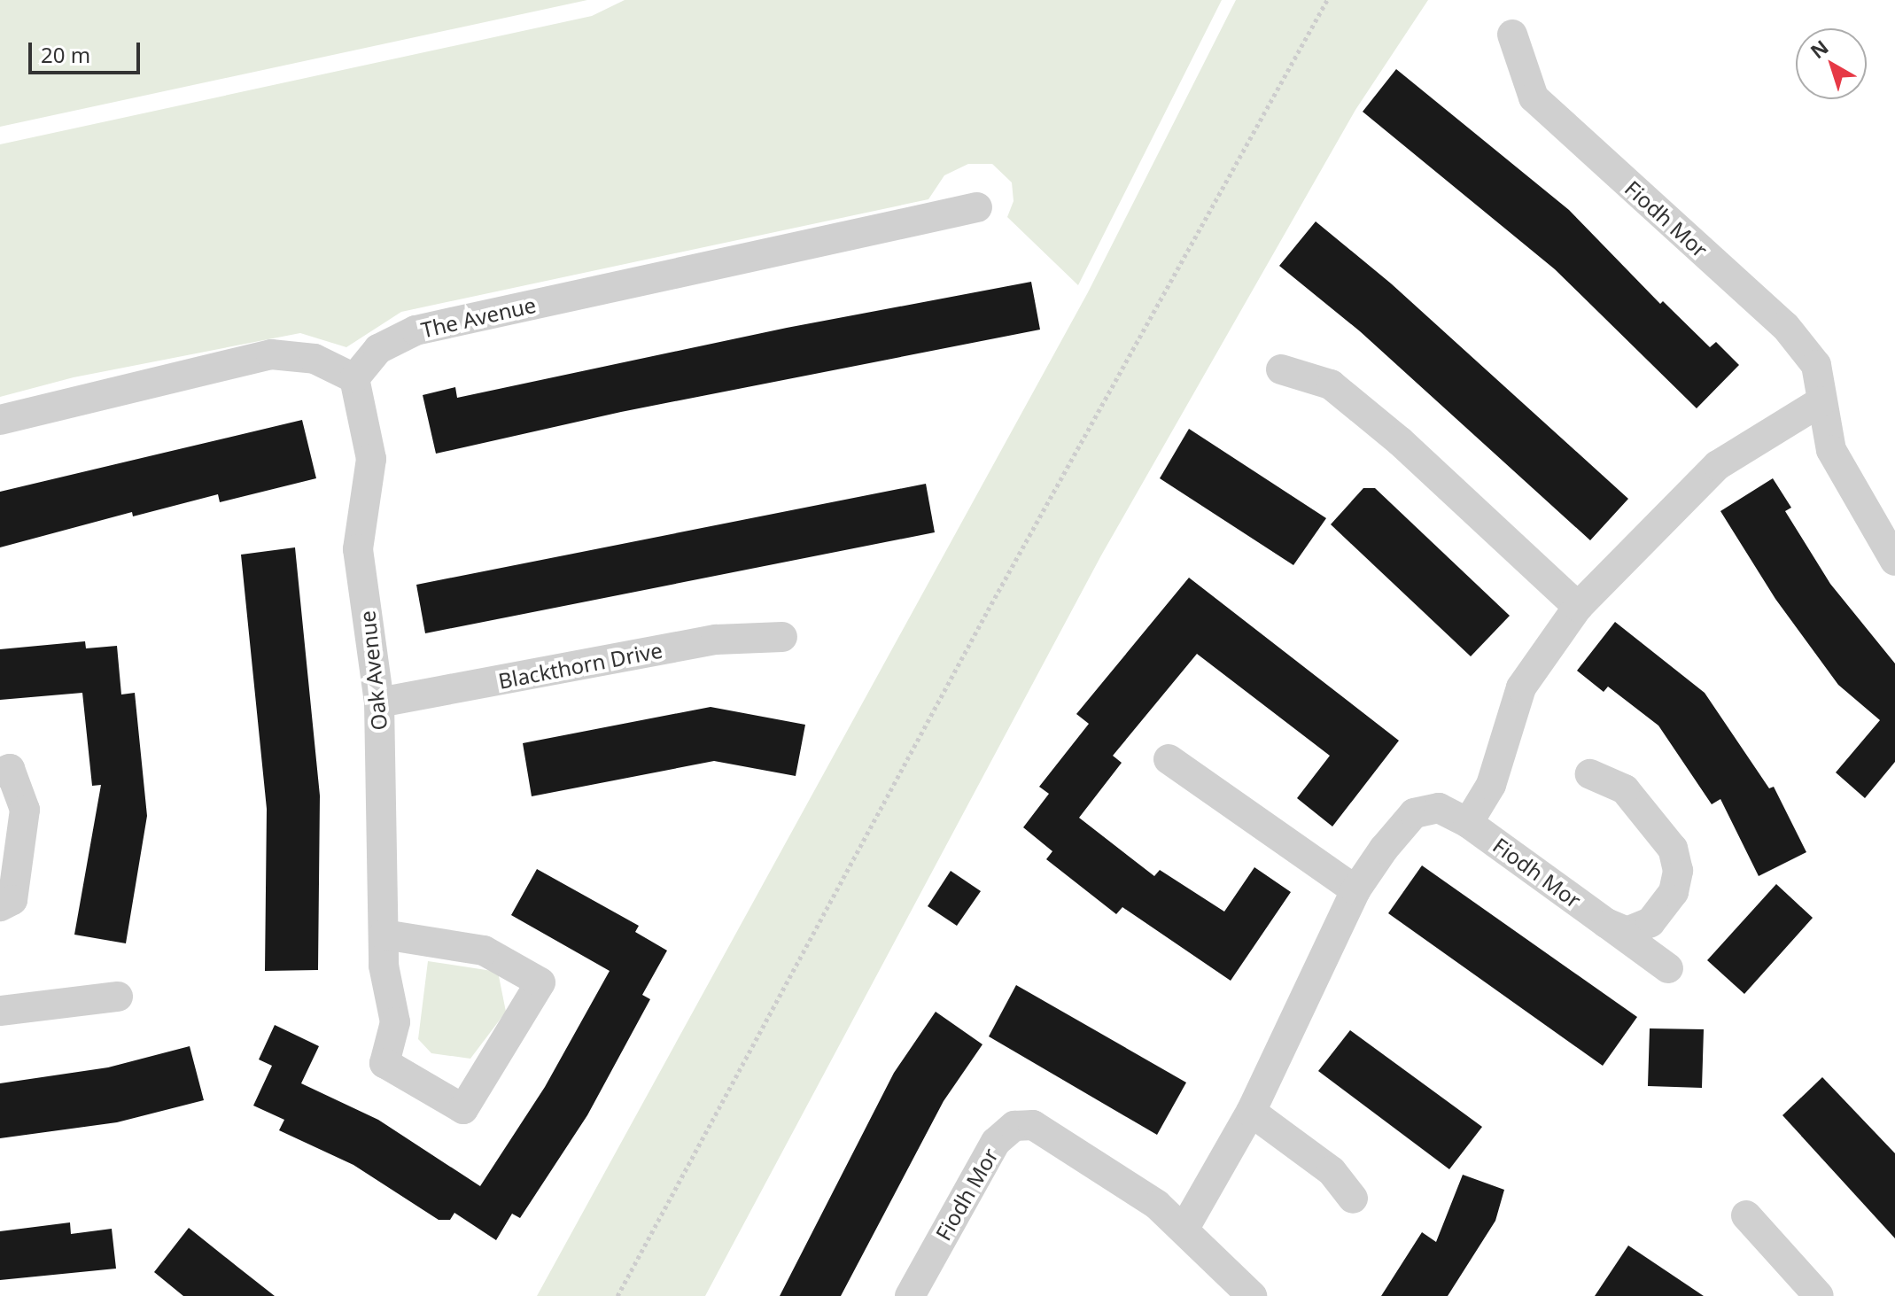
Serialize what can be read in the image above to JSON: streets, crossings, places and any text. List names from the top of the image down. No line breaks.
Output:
{"streets":{"street":["Fiodh Mor","The Avenue","Blackthorn Drive","Oak Avenue"]},"crossings":[["The Avenue","Oak Avenue"],["Blackthorn Drive","Oak Avenue"]],"scale_bar":"20 m","north":"top left"}
